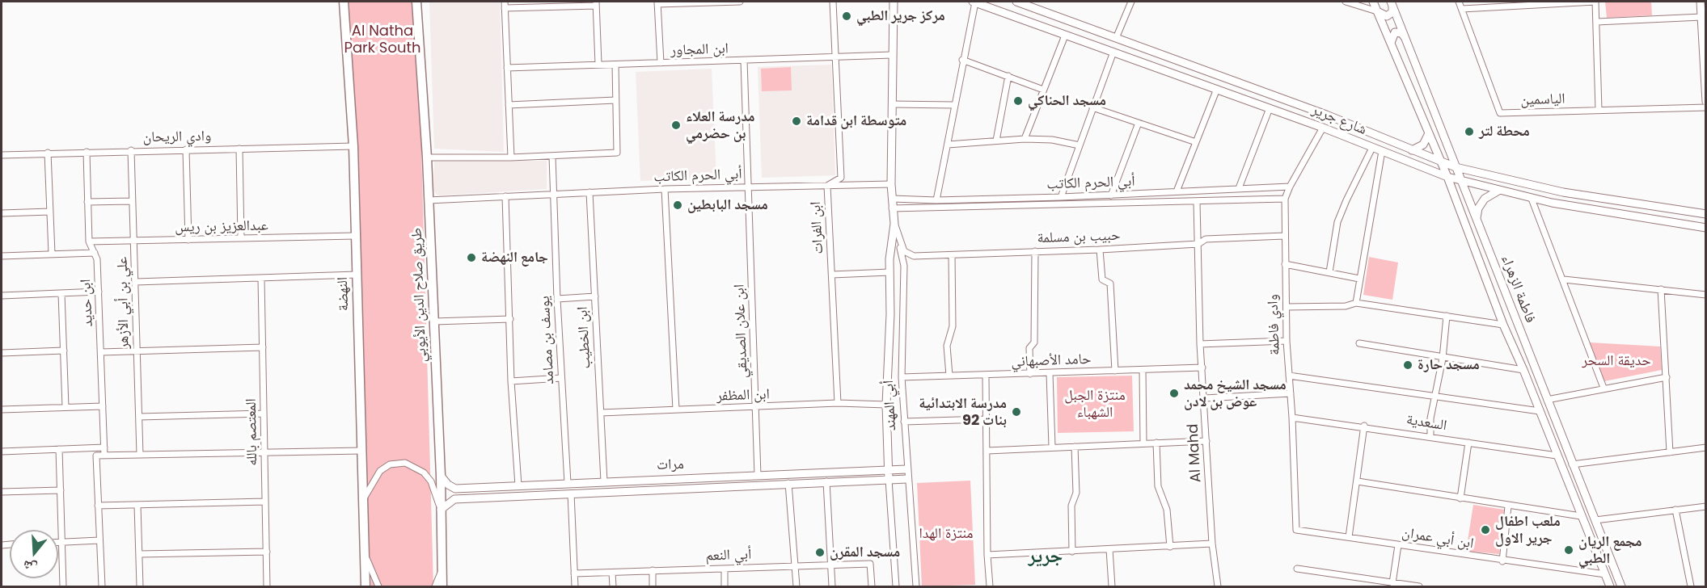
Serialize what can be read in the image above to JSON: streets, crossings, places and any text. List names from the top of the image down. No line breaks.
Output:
{"streets":{"main road":["شارع جرير","فاطمة الزهراء","النهضة","طريق صلاح الدين الأيوبي","أبي المهند","مرات"],"street":["ابن المجاور","الياسمين","وادي الريحان","أبي الحرم الكاتب","عبدالعزيز بن ريس","ابن الفرات","حبيب بن مسلمة","ابن حديد","علي بن أبي الأزهر","وادي فاطمة","ابن علان الصديقي","ابن الخطيب","يوسف بن مصامد","حامد الأصبهاني","ابن المظفر","السعدية","المعتصم بالله","Al Mahd","ابن أبي عمران","أبي النعم"]},"crossings":[["ابن المجاور","ابن الفرات"],["ابن المجاور","ابن علان الصديقي"],["ابن المجاور","أبي المهند"],["شارع جرير","فاطمة الزهراء"],["شارع جرير","وادي فاطمة"],["وادي الريحان","النهضة"],["وادي الريحان","ابن حديد"],["وادي الريحان","علي بن أبي الأزهر"],["أبي الحرم الكاتب","ابن الفرات"],["أبي الحرم الكاتب","طريق صلاح الدين الأيوبي"],["أبي الحرم الكاتب","وادي فاطمة"],["أبي الحرم الكاتب","ابن علان الصديقي"],["أبي الحرم الكاتب","ابن الخطيب"],["أبي الحرم الكاتب","يوسف بن مصامد"],["أبي الحرم الكاتب","أبي المهند"],["أبي الحرم الكاتب","Al Mahd"],["عبدالعزيز بن ريس","النهضة"],["عبدالعزيز بن ريس","ابن حديد"],["عبدالعزيز بن ريس","علي بن أبي الأزهر"],["ابن الفرات","ابن المظفر"],["حبيب بن مسلمة","وادي فاطمة"],["حبيب بن مسلمة","أبي المهند"],["حبيب بن مسلمة","Al Mahd"],["طريق صلاح الدين الأيوبي","مرات"],["وادي فاطمة","السعدية"],["وادي فاطمة","ابن أبي عمران"],["ابن علان الصديقي","ابن المظفر"],["ابن علان الصديقي","مرات"],["ابن الخطيب","ابن المظفر"],["ابن الخطيب","مرات"],["يوسف بن مصامد","مرات"],["حامد الأصبهاني","أبي المهند"],["حامد الأصبهاني","Al Mahd"],["ابن المظفر","أبي المهند"],["أبي المهند","مرات"]],"districts":["جرير"],"parks":["Al Natha Park South","حديقة السحر","منتزة الجبل الشهباء","منتزة الهدا"],"places":["مركز جرير الطبي","مسجد الحناكي","متوسطة ابن قدامة","مدرسة العلاء بن حضرمي","محطة لتر","مسجد البابطين","جامع النهضة","مسجد حارة","مسجد الشيخ محمد عوض بن لادن","مدرسة الابتدائية 92 بنات","ملعب اطفال جرير الاول","مجمع الريان الطبي","مسجد المقرن"],"north":"bottom"}
